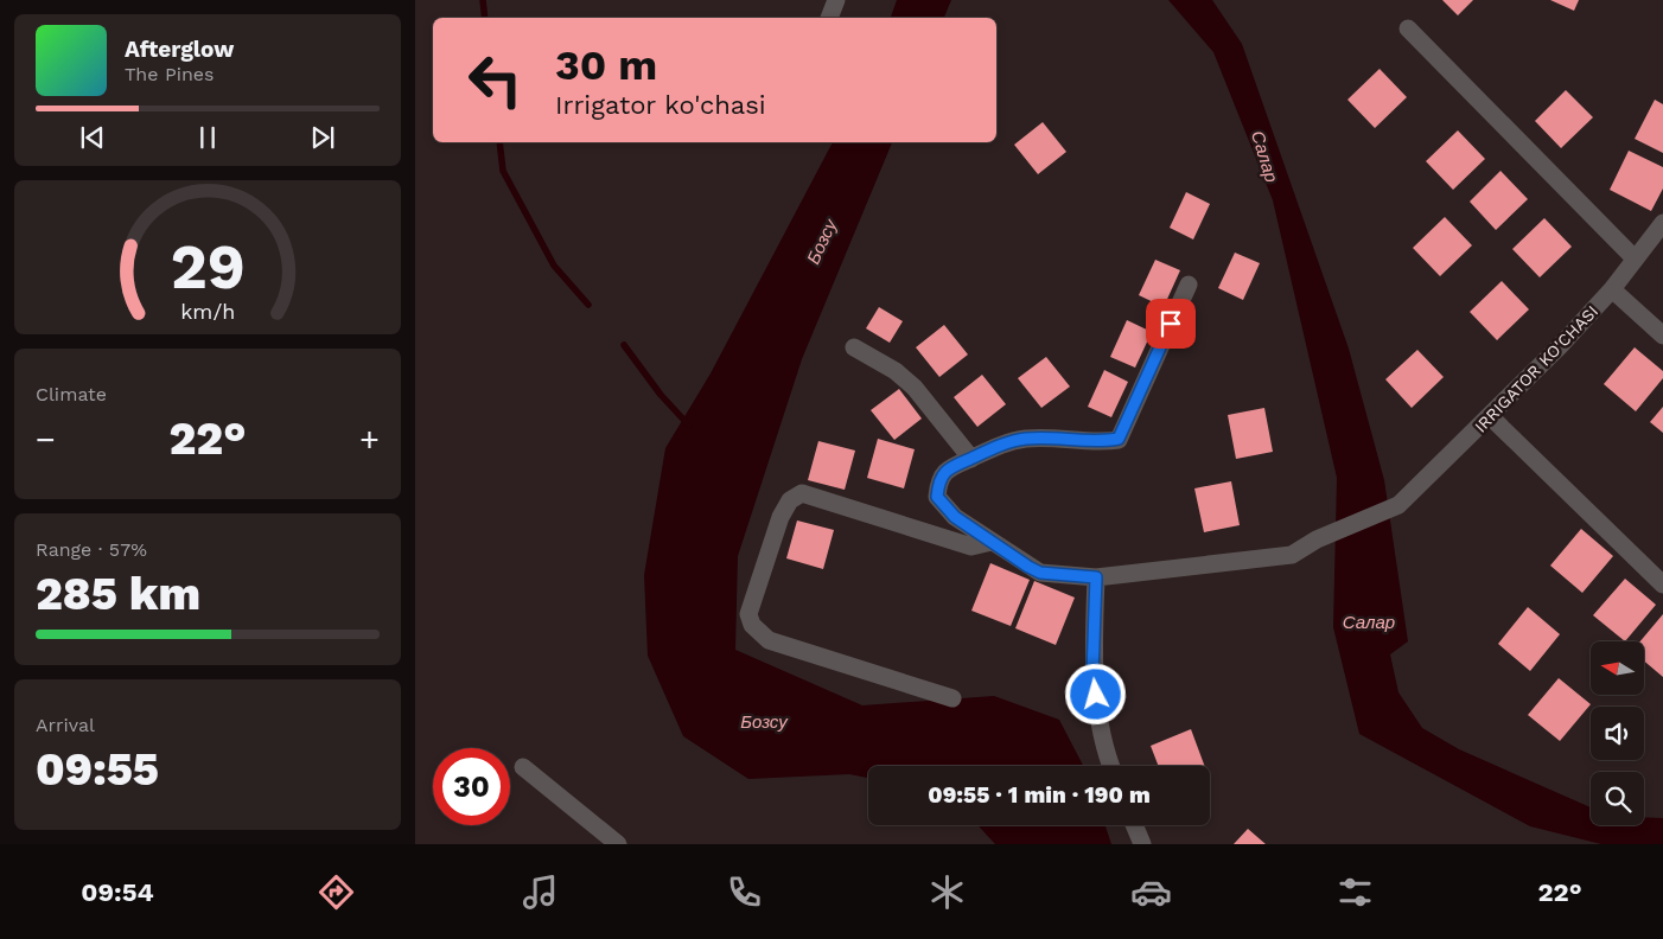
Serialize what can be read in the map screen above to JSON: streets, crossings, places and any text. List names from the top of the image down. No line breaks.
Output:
{"streets":{"street":["IRRIGATOR KO'CHASI"]},"water":["Салар","Бозсу"],"north":"left","page":{"turn":["30 m","Irrigator ko'chasi"],"song":["Afterglow","The Pines"],"tile":["Climate",["Range · 57%","285 km"],["Arrival","09:55"]],"heat":["−","22°","+"],"limit":"30","trip":"09:55 · 1 min · 190 m","tabs":["09:54","22°"],"gauge":["29","km/h"]}}
